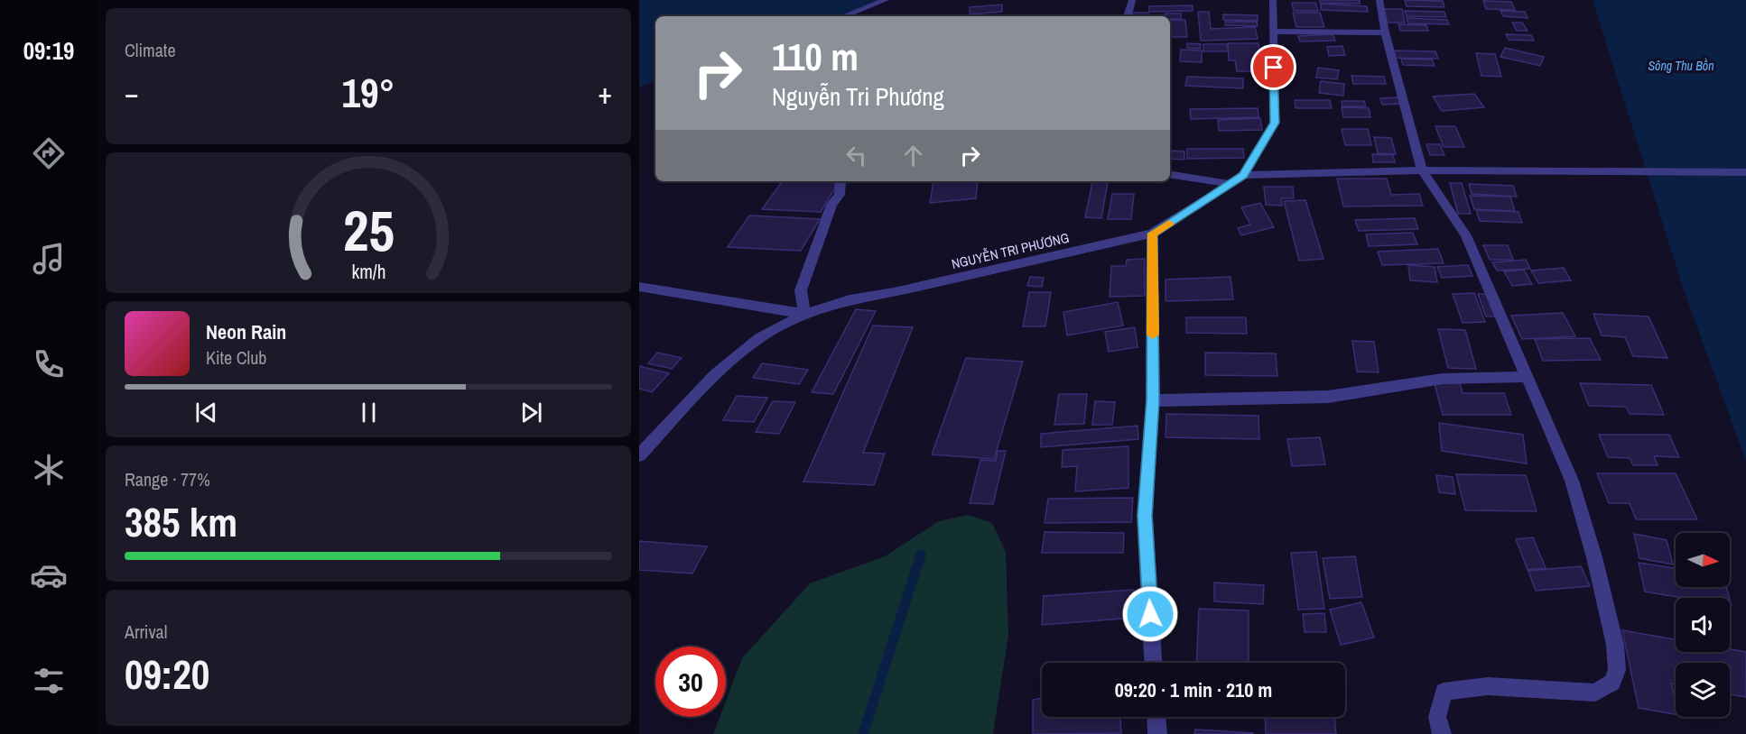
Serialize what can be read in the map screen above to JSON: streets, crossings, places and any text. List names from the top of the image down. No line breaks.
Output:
{"streets":{"street":["NGUYỄN TRI PHƯƠNG"]},"water":["Sông Thu Bồn"],"north":"right","page":{"tabs":"09:19","tile":["Climate",["Range · 77%","385 km"],["Arrival","09:20"]],"turn":["110 m","Nguyễn Tri Phương"],"heat":["−","19°","+"],"song":["Neon Rain","Kite Club"],"limit":"30","trip":"09:20 · 1 min · 210 m","gauge":["25","km/h"]}}
